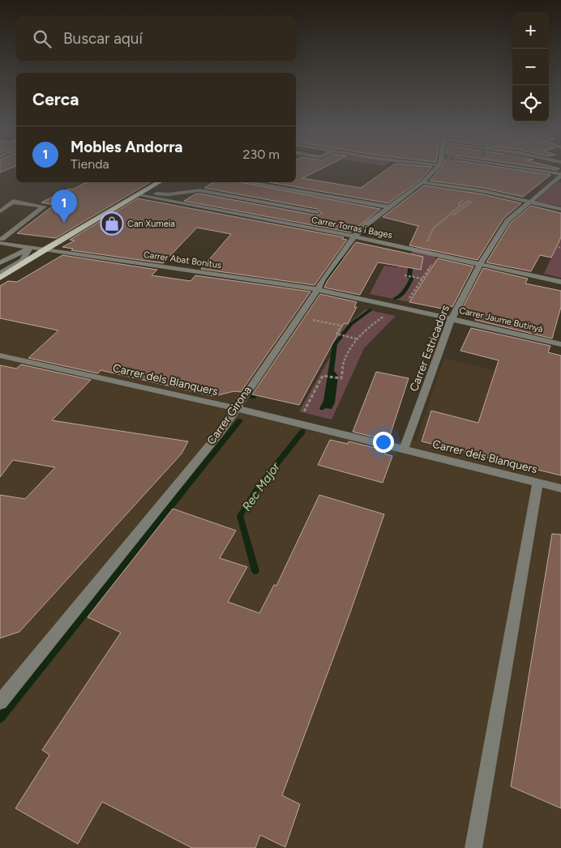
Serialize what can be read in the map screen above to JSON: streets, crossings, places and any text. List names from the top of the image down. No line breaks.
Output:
{"streets":{"street":["Carrer Torras i Bages","Carrer Abat Bonitus","Carrer Jaume Butinyà","Carrer Estricadors","Carrer dels Blanquers","Carrer Girona"]},"crossings":[["Carrer Torras i Bages","Carrer Estricadors"],["Carrer Torras i Bages","Carrer Girona"],["Carrer Abat Bonitus","Carrer Jaume Butinyà"],["Carrer Abat Bonitus","Carrer Girona"],["Carrer Jaume Butinyà","Carrer Estricadors"],["Carrer Jaume Butinyà","Carrer Girona"],["Carrer Estricadors","Carrer dels Blanquers"],["Carrer dels Blanquers","Carrer Girona"]],"water":["Rec Major"],"places":{"shop":["Can Xumeia"]},"page":{"map_buttons":["+","−"],"search":"Buscar aquí","heading":"Cerca","list":[{"mark":"1","name":"Mobles Andorra","note":"Tienda","value":"230 m"}],"pins":"1"}}
